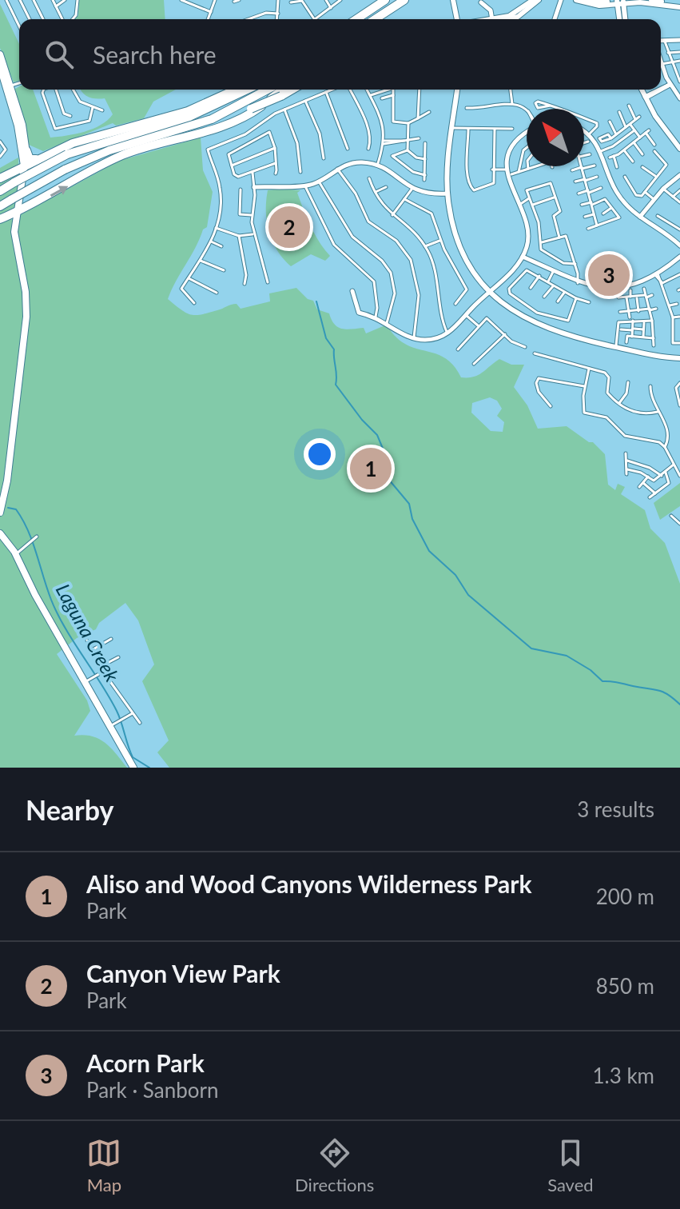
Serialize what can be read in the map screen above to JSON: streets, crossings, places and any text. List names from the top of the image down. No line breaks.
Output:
{"water":["Laguna Creek"],"north":"top left","page":{"search":"Search here","pins":["2","3","1"],"heading":["Nearby","3 results"],"list":[{"mark":"1","name":"Aliso and Wood Canyons Wilderness Park","note":"Park","value":"200 m"},{"mark":"2","name":"Canyon View Park","note":"Park","value":"850 m"},{"mark":"3","name":"Acorn Park","note":"Park · Sanborn","value":"1.3 km"}],"nav":["Map","Directions","Saved"]}}
